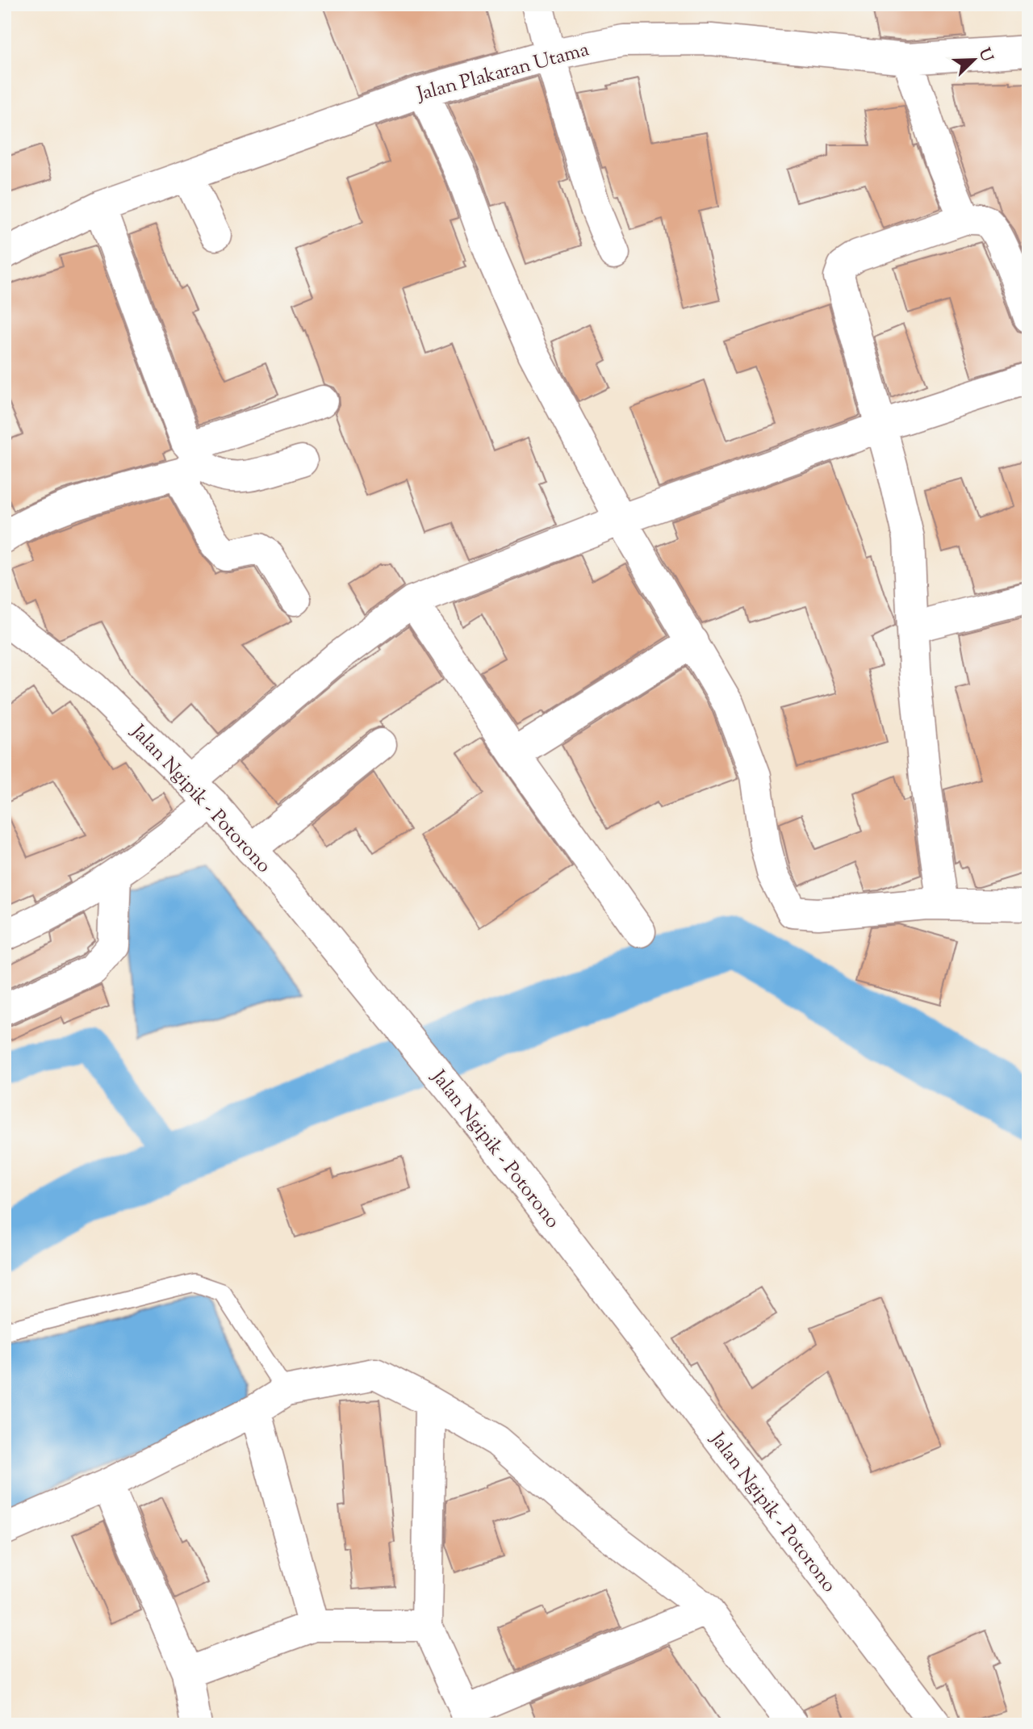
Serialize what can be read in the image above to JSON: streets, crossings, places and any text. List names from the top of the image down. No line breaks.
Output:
{"streets":{"street":["Jalan Plakaran Utama","Jalan Ngipik - Potorono"]},"north":"top right"}
